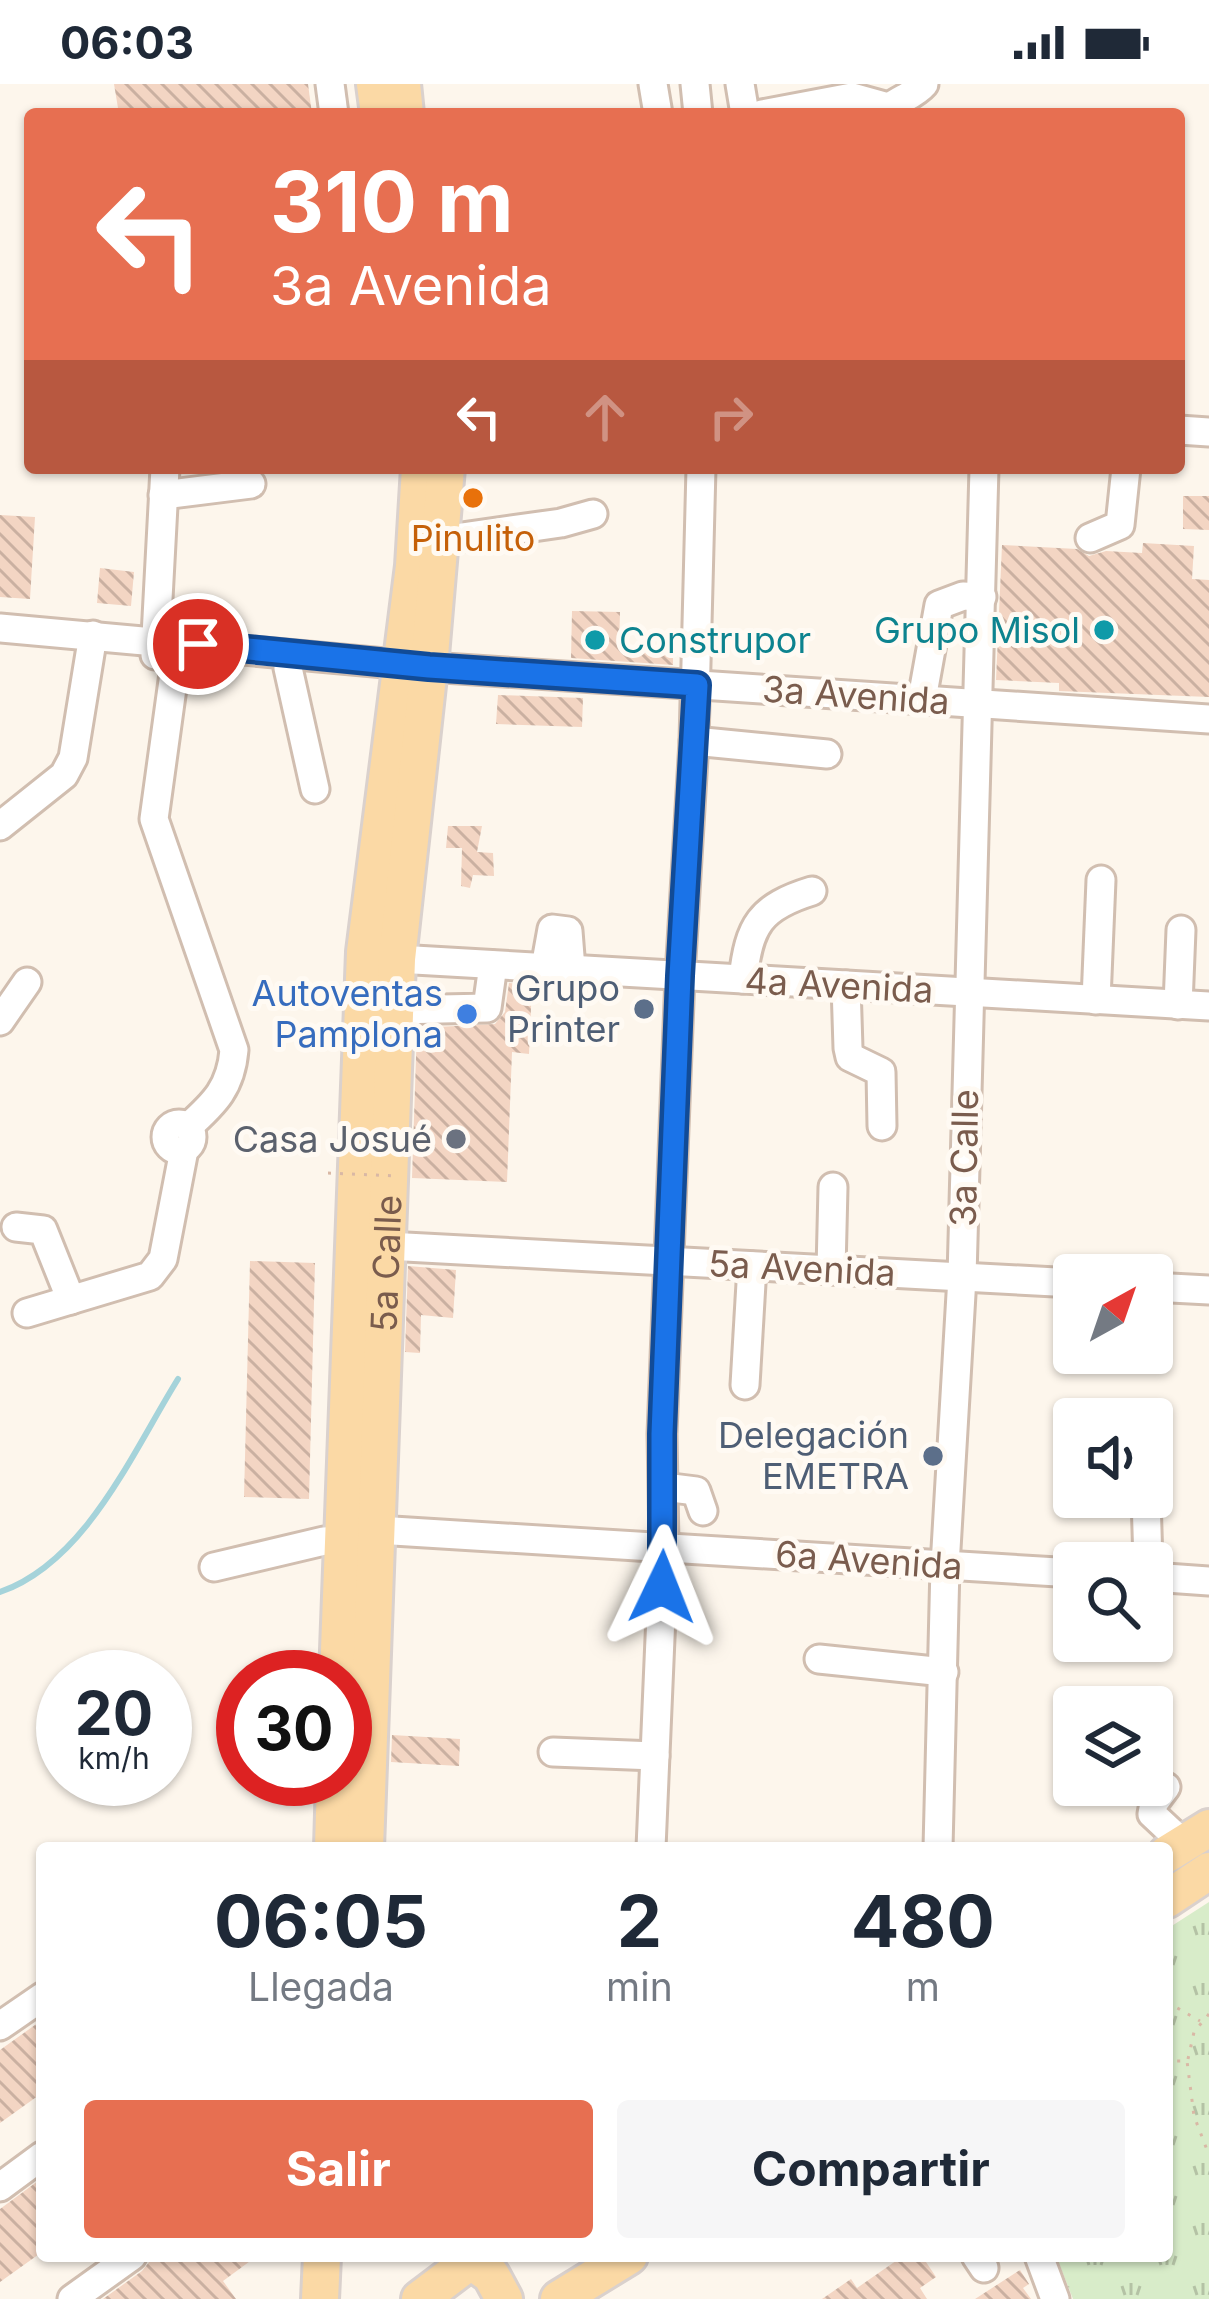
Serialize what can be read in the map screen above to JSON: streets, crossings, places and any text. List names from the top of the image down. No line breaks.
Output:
{"streets":{"main road":["5a Calle"],"street":["3a Avenida","4a Avenida","3a Calle","5a Avenida","6a Avenida"]},"crossings":[["3a Avenida","3a Calle"],["3a Avenida","5a Calle"],["4a Avenida","3a Calle"],["4a Avenida","5a Calle"],["3a Calle","5a Avenida"],["3a Calle","6a Avenida"],["5a Calle","5a Avenida"],["5a Calle","6a Avenida"]],"places":["Pinulito","Grupo Misol","Construpor","Grupo Printer","Autoventas Pamplona","Casa Josué","Delegación EMETRA"],"north":"top right","page":{"status":"06:03","turn":["310 m","3a Avenida"],"speed":"20 km/h","limit":"30","eta":["06:05","Llegada","2","min","480","m"],"buttons":["Salir","Compartir"]}}
